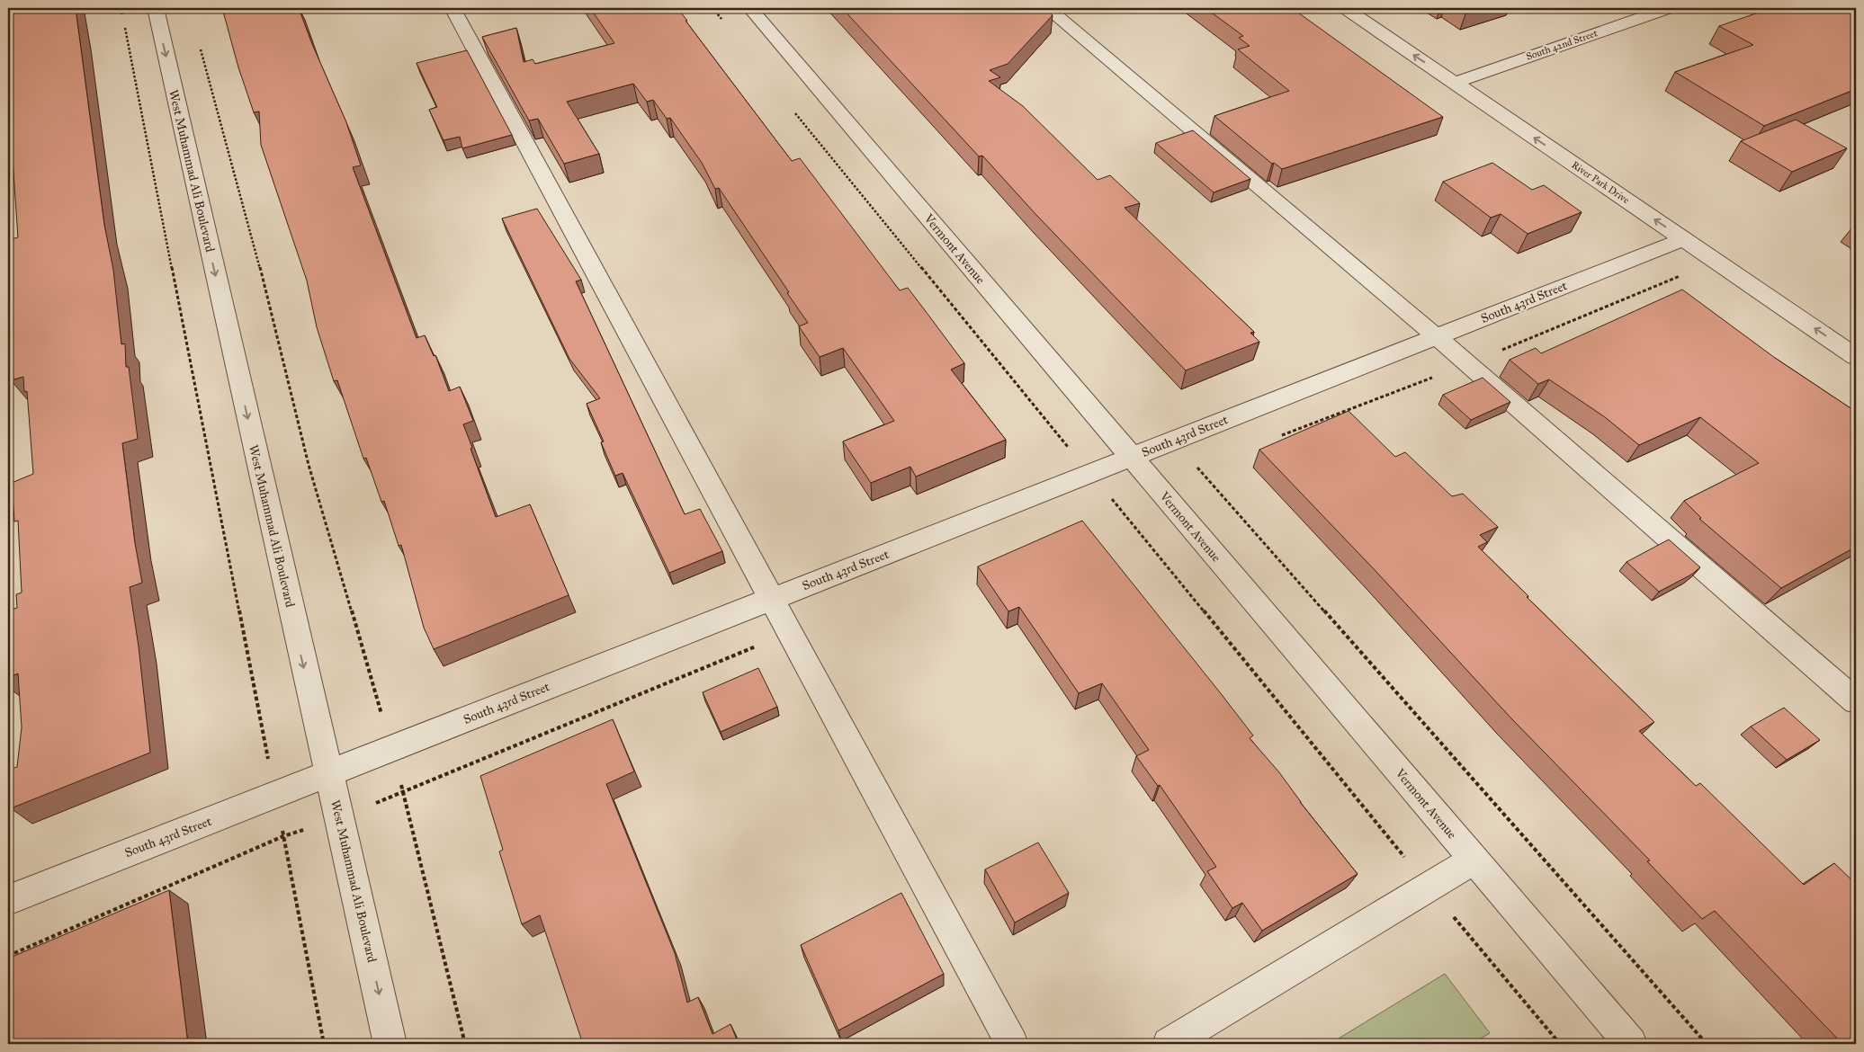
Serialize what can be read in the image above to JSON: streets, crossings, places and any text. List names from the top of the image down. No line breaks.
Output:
{"streets":{"street":["South 42nd Street","West Muhammad Ali Boulevard","River Park Drive","Vermont Avenue","South 43rd Street"]},"crossings":[["South 42nd Street","River Park Drive"],["West Muhammad Ali Boulevard","South 43rd Street"],["River Park Drive","South 43rd Street"],["Vermont Avenue","South 43rd Street"]],"one_way":["West Muhammad Ali Boulevard"]}
